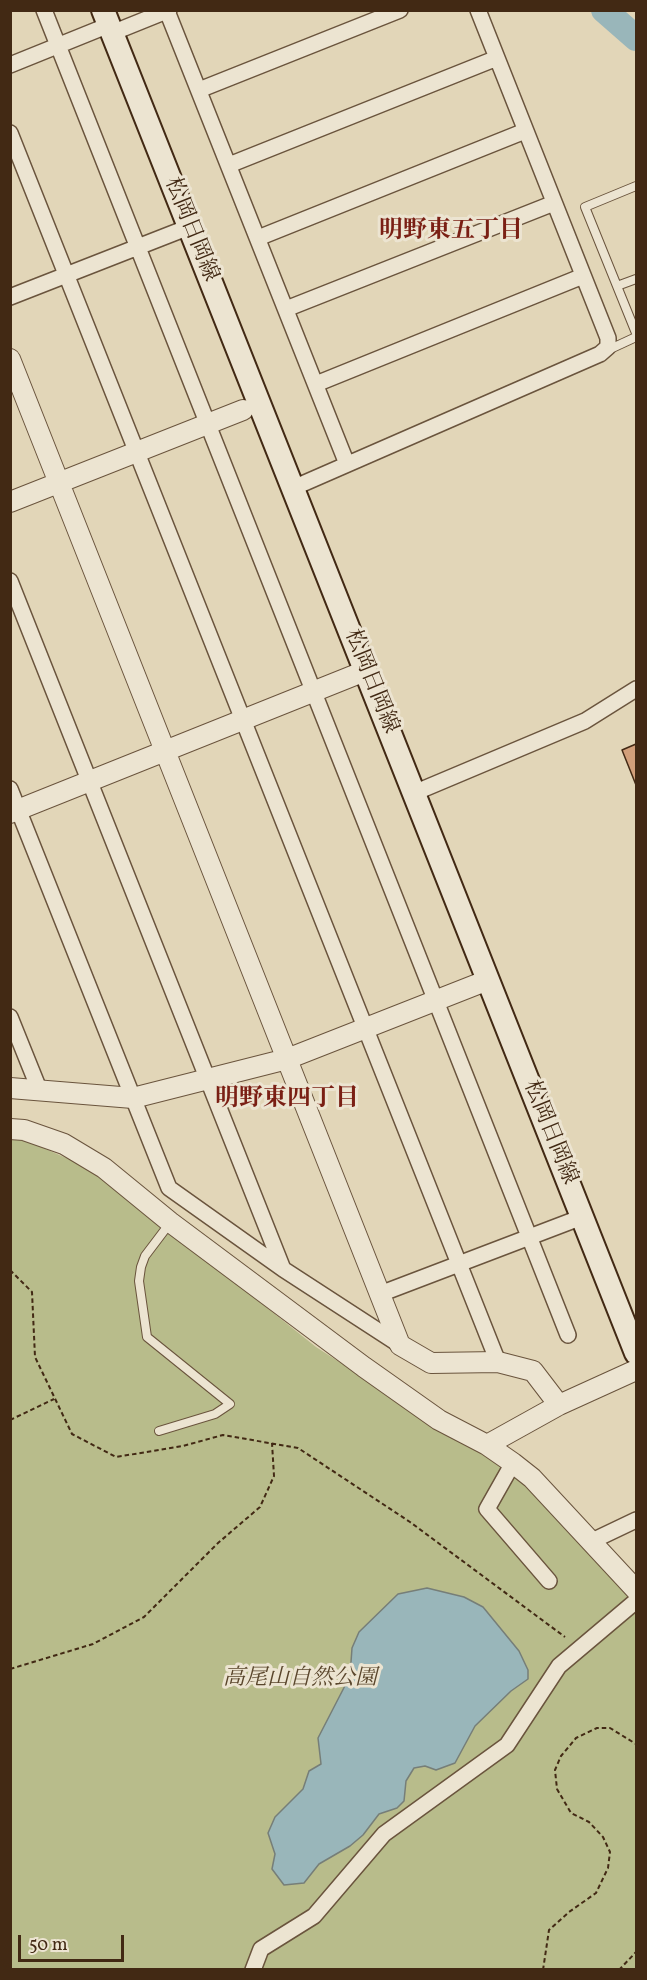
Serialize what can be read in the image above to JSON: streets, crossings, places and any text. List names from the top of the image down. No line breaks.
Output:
{"streets":{"main road":["松岡日岡線"]},"districts":["明野東五丁目","明野東四丁目"],"parks":["高尾山自然公園"],"scale_bar":"50 m"}
